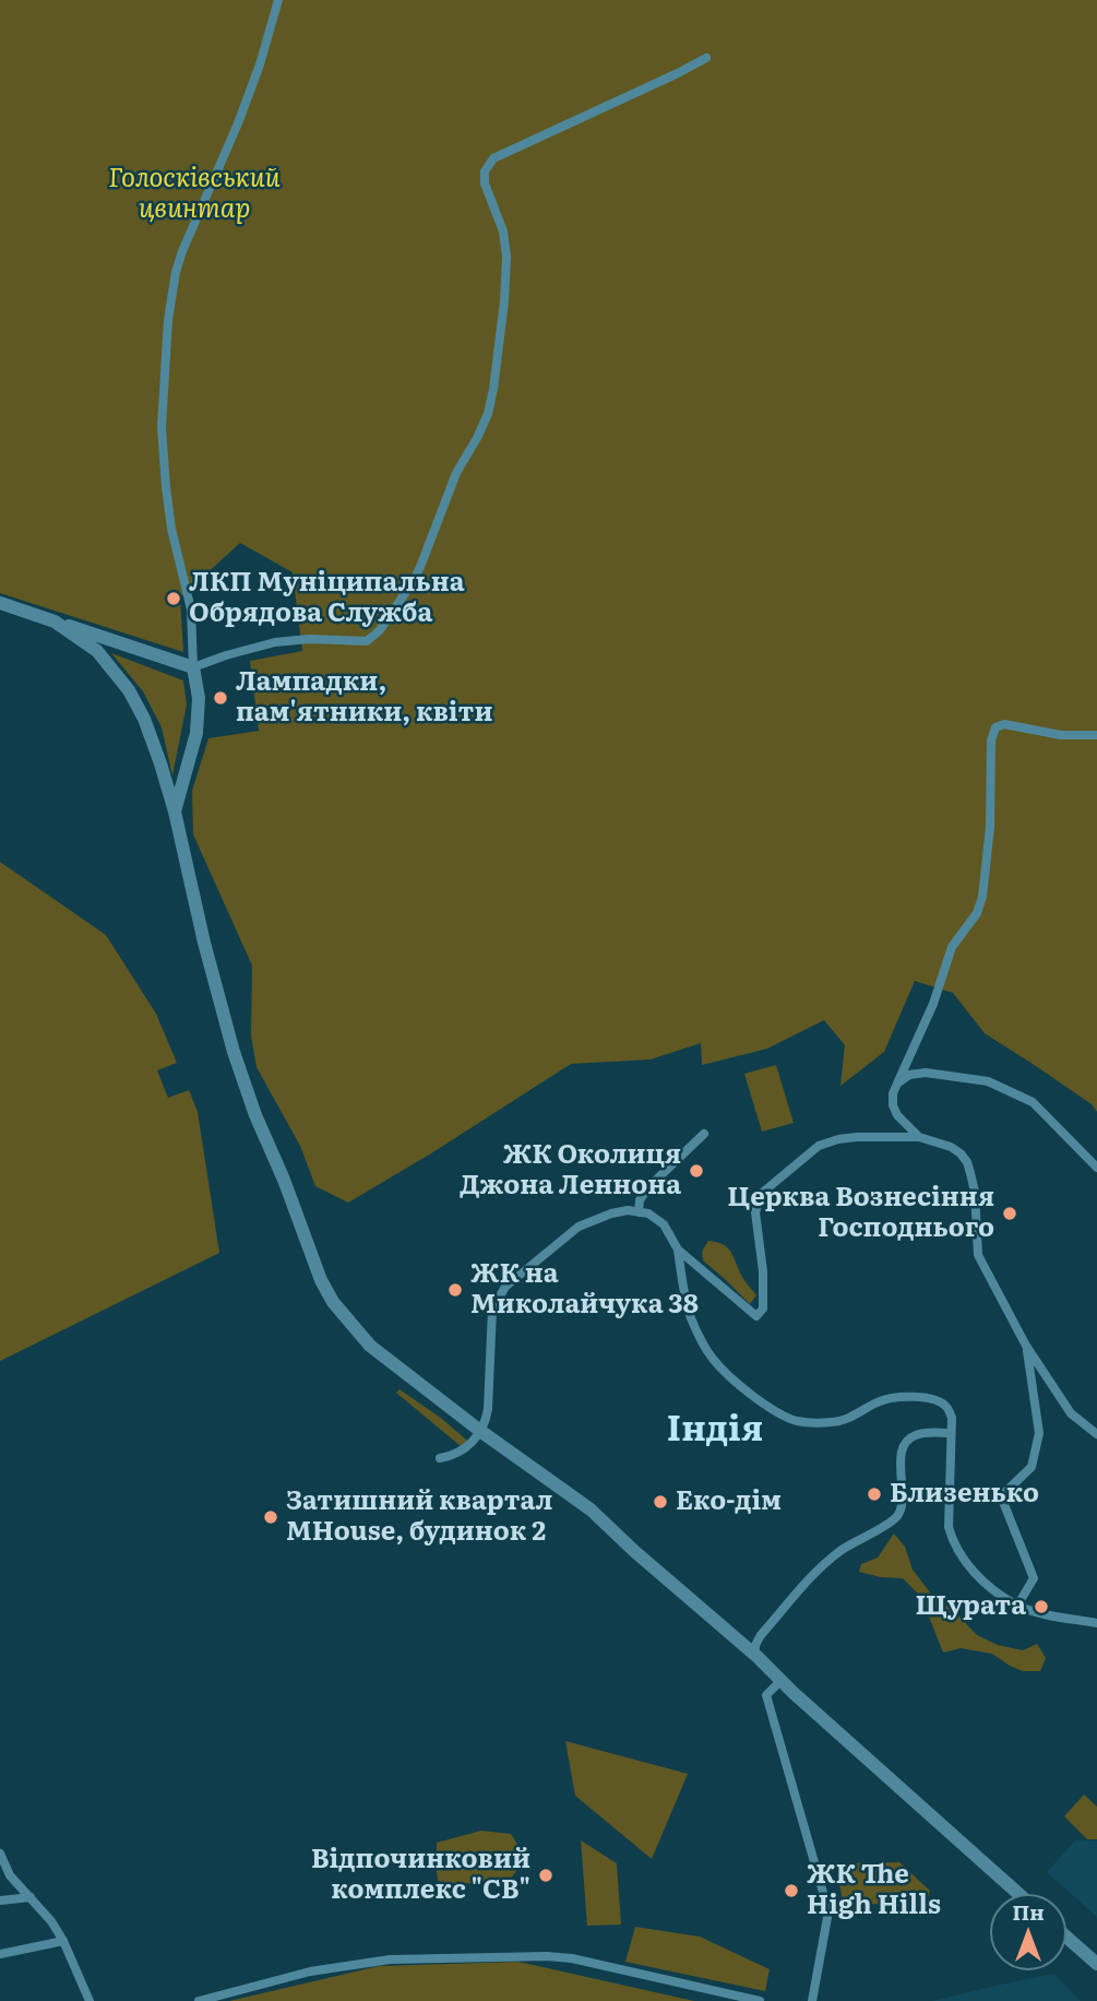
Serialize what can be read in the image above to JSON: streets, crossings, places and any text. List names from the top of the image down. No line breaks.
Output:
{"districts":["Індія"],"parks":["Голосківський цвинтар"],"places":["ЛКП Муніципальна Обрядова Служба","Лампадки, пам'ятники, квіти","ЖК Околиця Джона Леннона","Церква Вознесіння Господнього","ЖК на Миколайчука 38","Близенько","Еко-дім","Затишний квартал MHouse, будинок 2","Щурата","Відпочинковий комплекс \"СВ\"","ЖК The High Hills"],"north":"top"}
